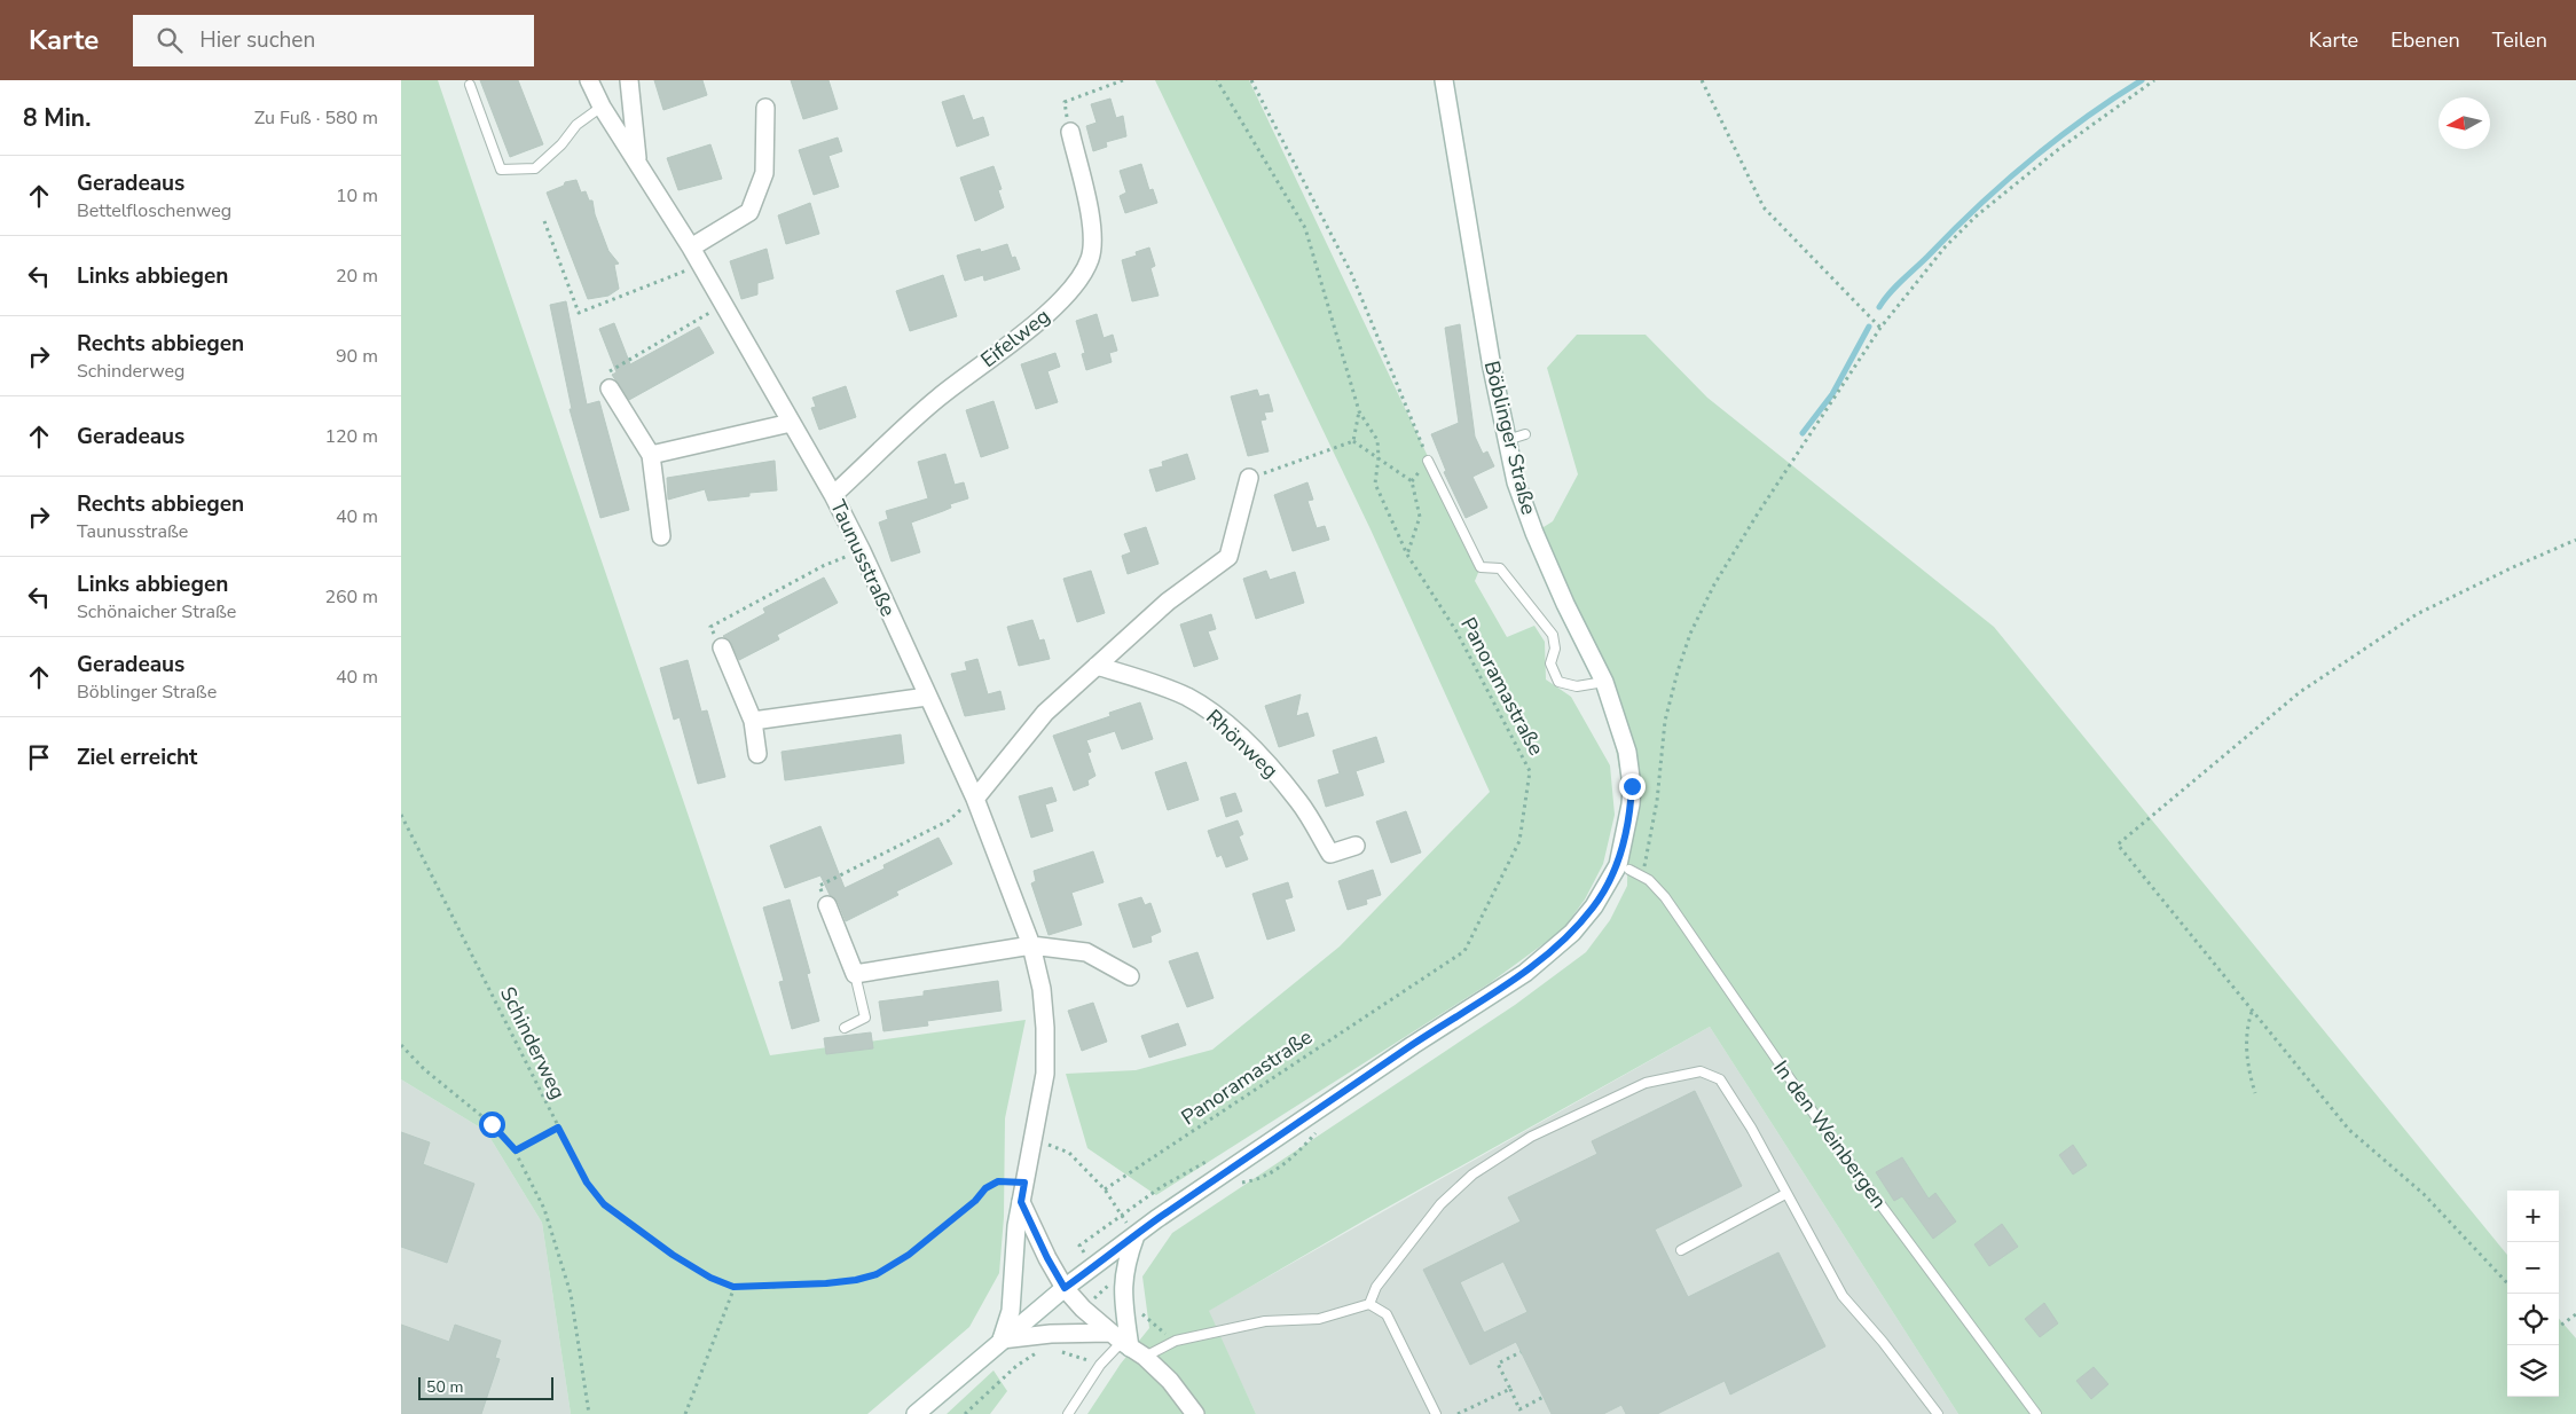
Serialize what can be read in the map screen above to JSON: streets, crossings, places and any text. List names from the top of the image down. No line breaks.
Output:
{"streets":{"street":["Eifelweg","Böblinger Straße","Taunusstraße","Rhönweg"],"lane":["In den Weinbergen"],"path":["Panoramastraße","Schinderweg"]},"crossings":[["Eifelweg","Taunusstraße"],["Böblinger Straße","Taunusstraße"],["Böblinger Straße","In den Weinbergen"]],"scale_bar":"50 m","north":"left","page":{"header":"Karte","search":"Hier suchen","nav":["Karte","Ebenen","Teilen"],"heading":["8 Min.","Zu Fuß · 580 m"],"list":[["Geradeaus","Bettelfloschenweg","10 m"],["Links abbiegen","20 m"],["Rechts abbiegen","Schinderweg","90 m"],["Geradeaus","120 m"],["Rechts abbiegen","Taunusstraße","40 m"],["Links abbiegen","Schönaicher Straße","260 m"],["Geradeaus","Böblinger Straße","40 m"],"Ziel erreicht"],"map_buttons":["+","−"],"scale":"50 m"}}
